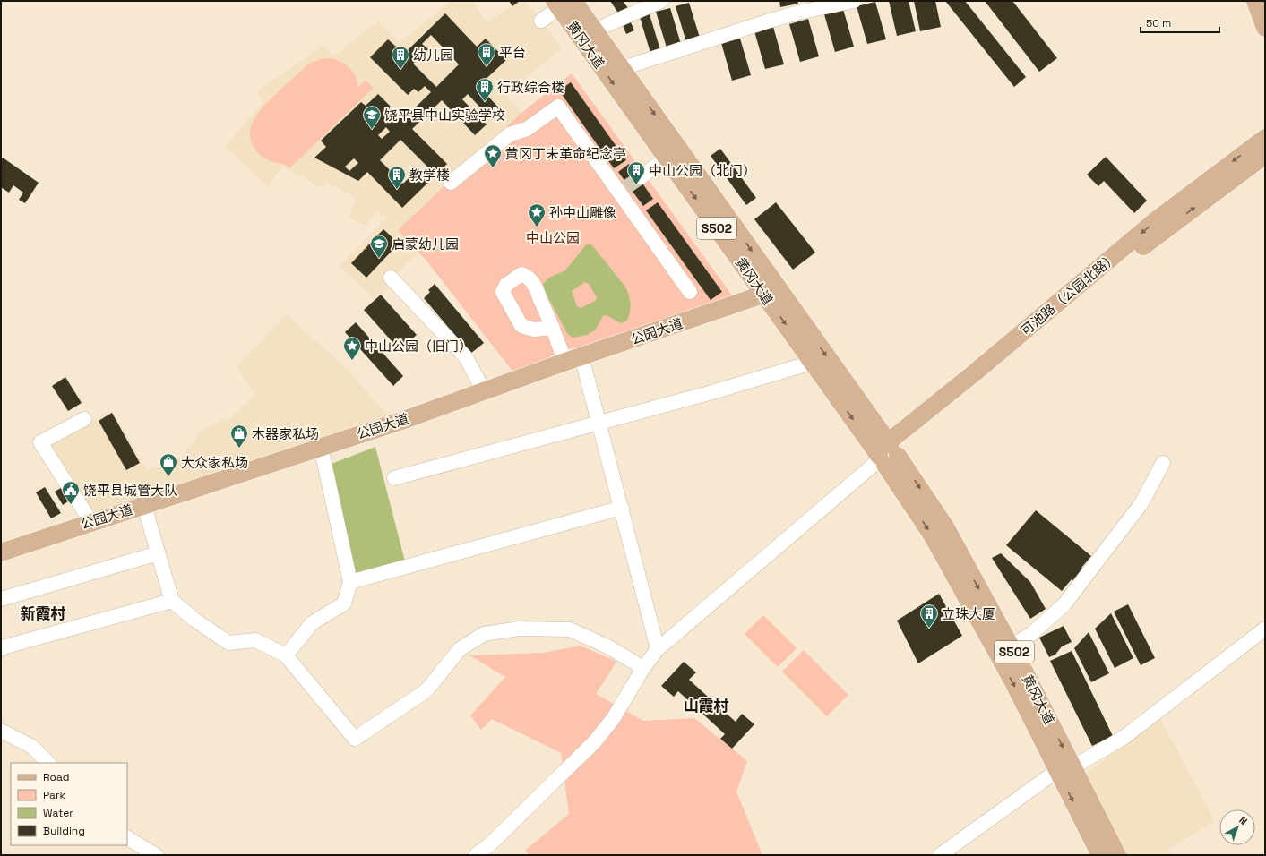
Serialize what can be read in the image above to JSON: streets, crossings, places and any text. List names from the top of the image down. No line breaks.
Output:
{"streets":{"main road":["黄冈大道","S502","可池路（公园北路）","公园大道"]},"crossings":[["黄冈大道","可池路（公园北路）"]],"one_way":["黄冈大道"],"districts":["新霞村","山霞村"],"parks":["中山公园"],"places":{"building":["平台","幼儿园","行政综合楼","中山公园（北门）","教学楼","立珠大厦"],"school or university":["饶平县中山实验学校","启蒙幼儿园"],"place":["黄冈丁未革命纪念亭","孙中山雕像","中山公园（旧门）"],"shop":["木器家私场","大众家私场"],"public building":["饶平县城管大队"]},"legend":["Road","Park","Water","Building"],"scale_bar":"50 m","north":"top right"}
